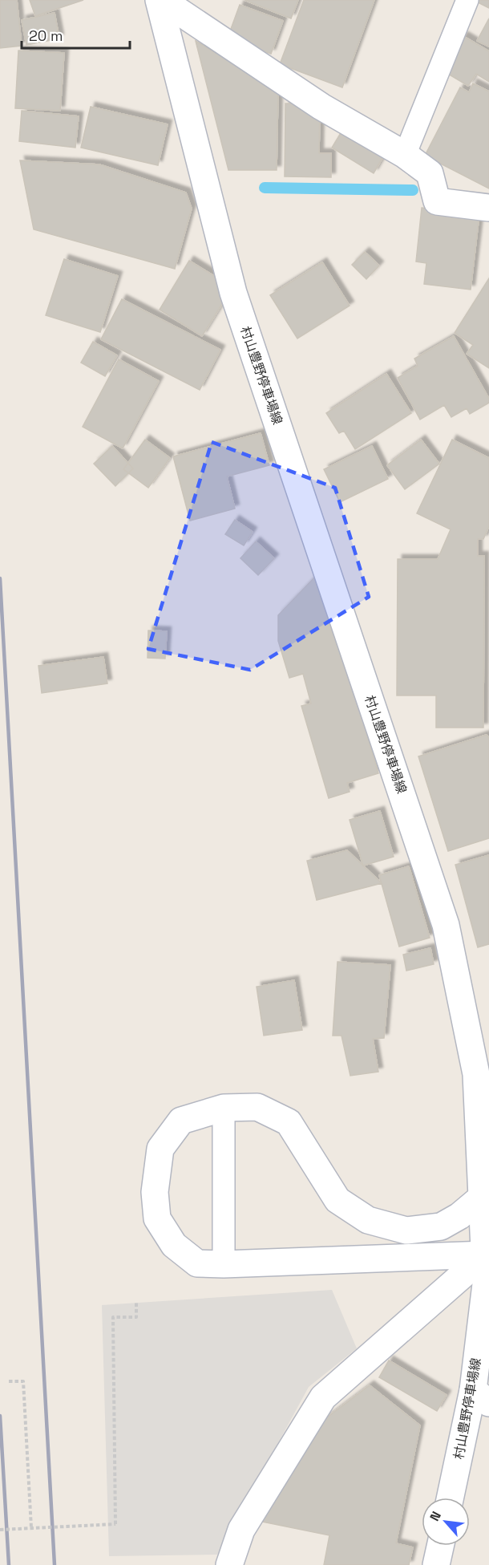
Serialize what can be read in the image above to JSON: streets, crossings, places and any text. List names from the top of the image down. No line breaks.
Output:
{"streets":{"street":["村山豊野停車場線"]},"scale_bar":"20 m","north":"top left"}
